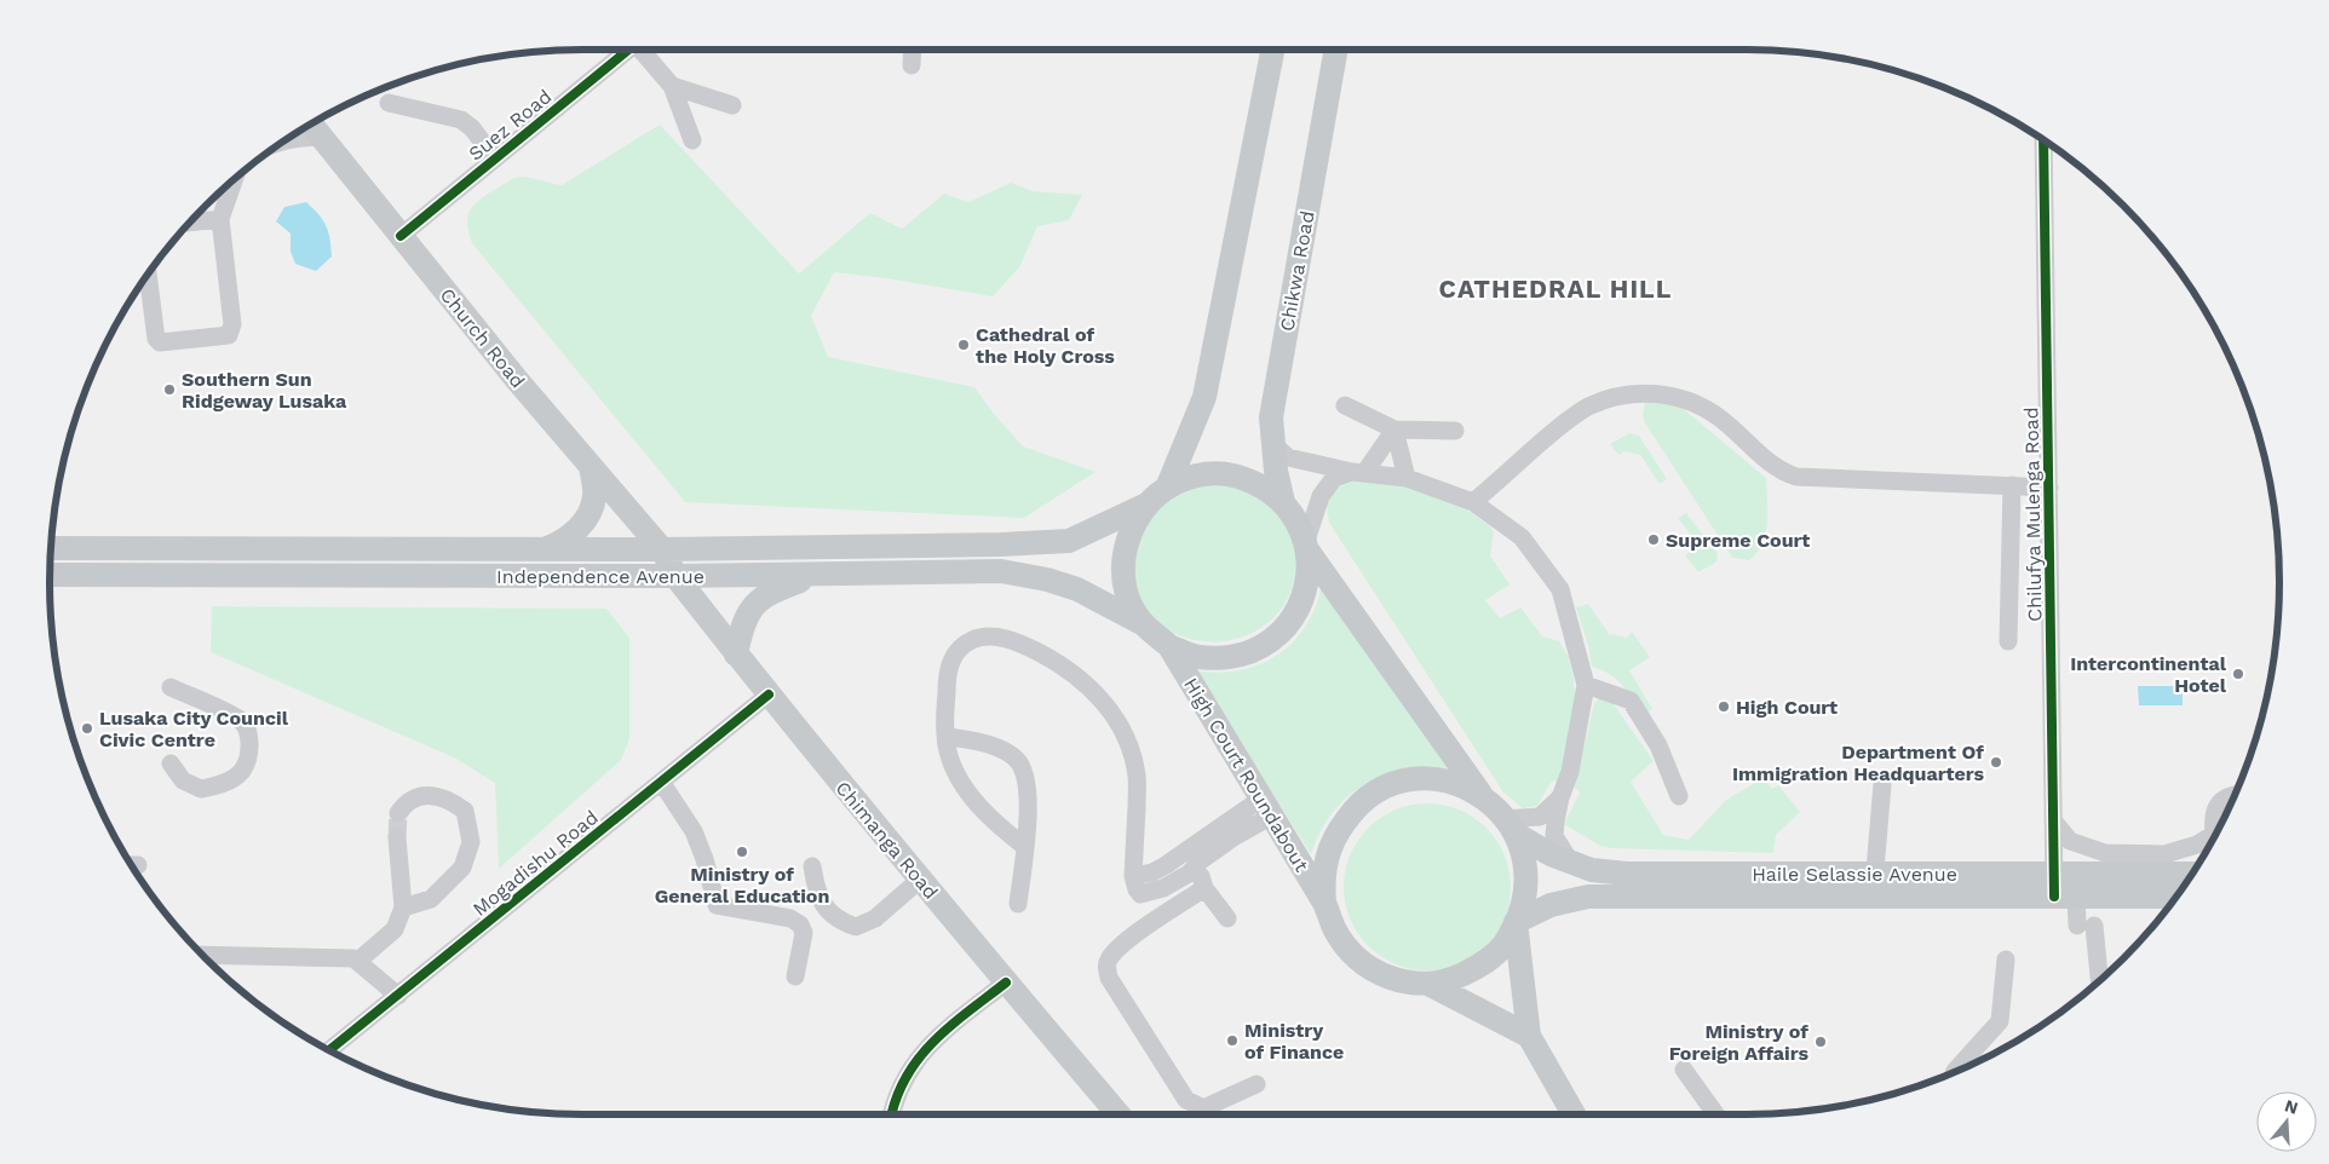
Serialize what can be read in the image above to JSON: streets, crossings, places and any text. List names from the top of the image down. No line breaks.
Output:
{"streets":{"main road":["Chikwa Road","Church Road","Independence Avenue","High Court Roundabout","Chimanga Road","Haile Selassie Avenue"],"street":["Suez Road","Chilufya Mulenga Road","Mogadishu Road"]},"crossings":[["Suez Road","Church Road"],["Chikwa Road","Independence Avenue"],["Chikwa Road","High Court Roundabout"],["Church Road","Independence Avenue"],["Church Road","Chimanga Road"],["Chilufya Mulenga Road","Haile Selassie Avenue"],["Independence Avenue","High Court Roundabout"],["Independence Avenue","Chimanga Road"],["High Court Roundabout","Haile Selassie Avenue"],["Chimanga Road","Mogadishu Road"]],"districts":["CATHEDRAL HILL"],"places":["Cathedral of the Holy Cross","Southern Sun Ridgeway Lusaka","Supreme Court","Intercontinental Hotel","High Court","Lusaka City Council Civic Centre","Department Of Immigration Headquarters","Ministry of General Education","Ministry of Finance","Ministry of Foreign Affairs"],"north":"top"}
